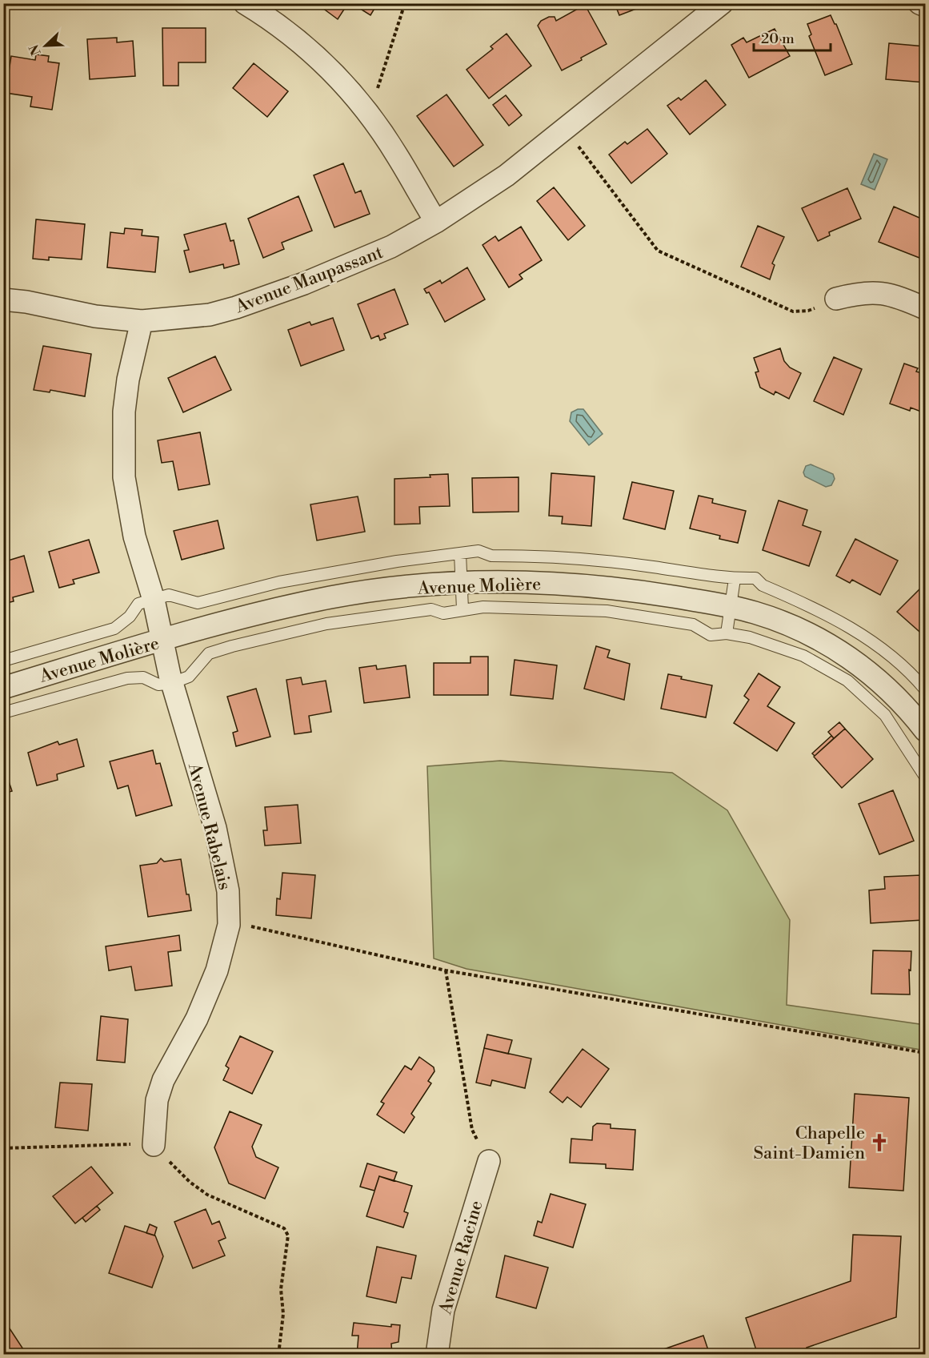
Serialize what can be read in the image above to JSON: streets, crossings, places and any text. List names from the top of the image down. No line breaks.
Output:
{"streets":{"street":["Avenue Maupassant","Avenue Molière","Avenue Rabelais","Avenue Racine"]},"crossings":[["Avenue Molière","Avenue Rabelais"]],"places":{"church":["Chapelle Saint-Damien"]},"scale_bar":"20 m","north":"bottom left"}
